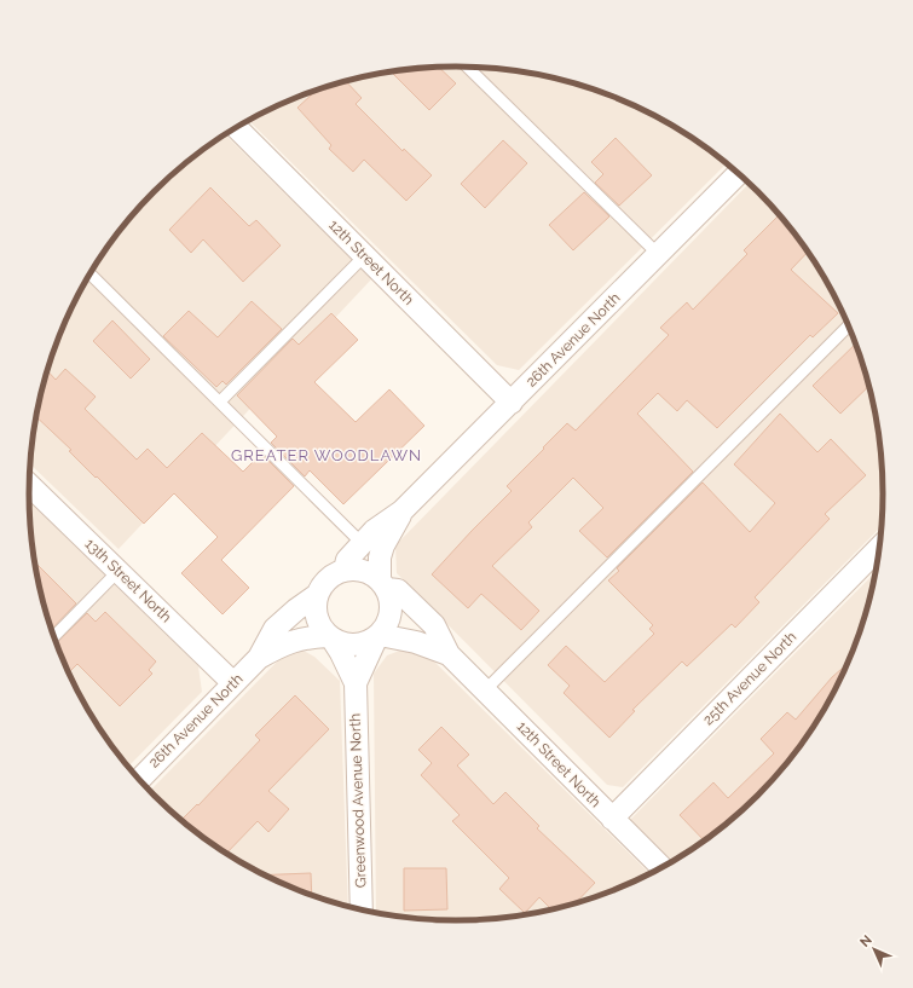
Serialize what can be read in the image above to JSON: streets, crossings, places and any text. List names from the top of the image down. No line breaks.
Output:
{"streets":{"street":["12th Street North","26th Avenue North","13th Street North","25th Avenue North","Greenwood Avenue North"]},"crossings":[["12th Street North","26th Avenue North"],["12th Street North","25th Avenue North"],["26th Avenue North","13th Street North"]],"districts":["GREATER WOODLAWN"],"north":"top left"}
